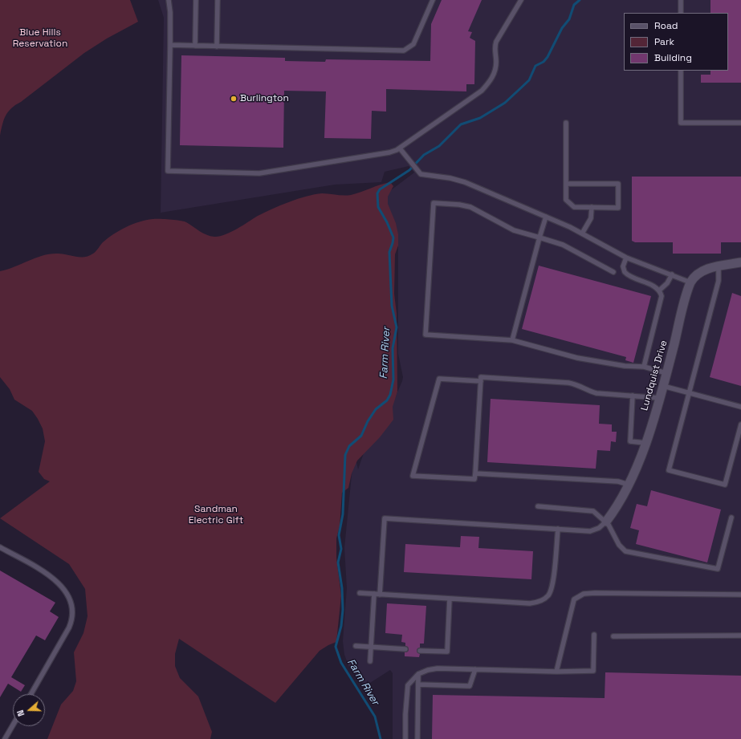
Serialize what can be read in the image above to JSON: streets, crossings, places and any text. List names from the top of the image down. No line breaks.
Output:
{"streets":{"street":["Lundquist Drive"]},"water":["Farm River"],"parks":["Blue Hills Reservation","Sandman Electric Gift"],"places":["Burlington"],"legend":["Road","Park","Building"],"north":"left"}
